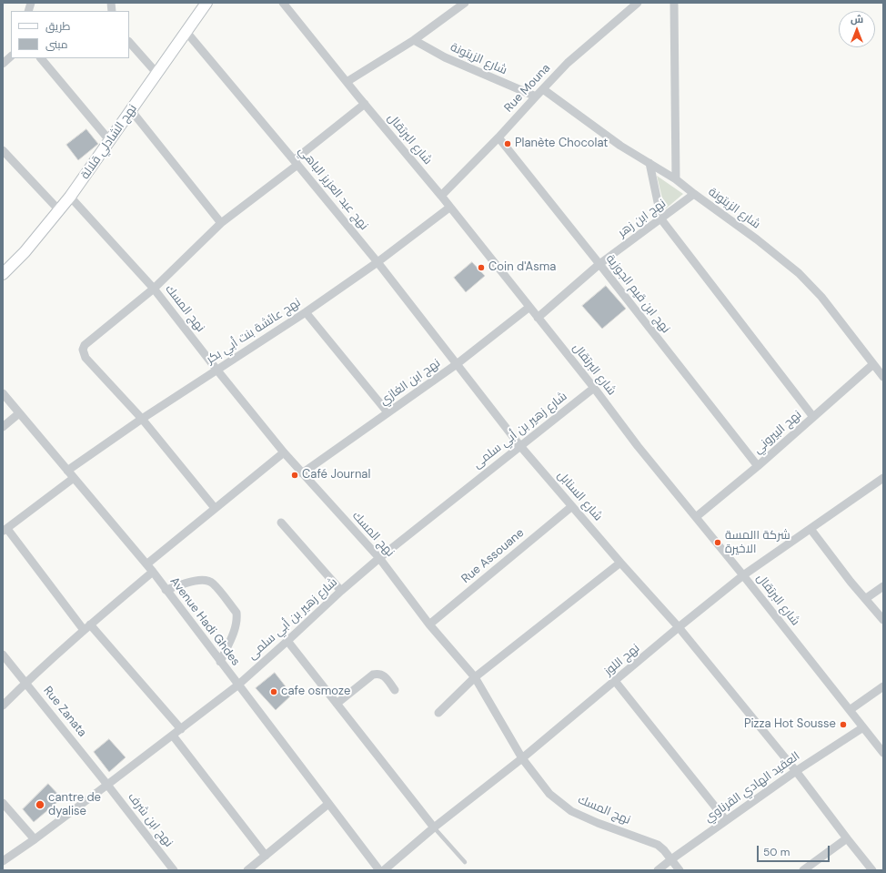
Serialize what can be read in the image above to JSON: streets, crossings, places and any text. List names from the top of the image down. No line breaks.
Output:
{"streets":{"street":["شارع الزيتونة","Rue Mouna","شارع البرتقال","نهج الشادلي قلالة","نهج عبد العزيز الباهي","نهج ابن زهر","نهج ابن قيم الجوزية","نهج المسك","نهج عائشة بنت أبي بكر","نهج ابن الغازي","شارع زهير بن أبي سلمى","نهج البيروني","شارع السنابل","Rue Assouane","Avenue Hadi Ghdes","نهج اللوز","Rue Zanata","العقيد الهادي القرناوي","نهج ابن شرف"]},"crossings":[["شارع الزيتونة","Rue Mouna"],["شارع الزيتونة","نهج ابن زهر"],["شارع الزيتونة","نهج البيروني"],["Rue Mouna","شارع البرتقال"],["Rue Mouna","نهج ابن قيم الجوزية"],["شارع البرتقال","نهج ابن زهر"],["شارع البرتقال","نهج عائشة بنت أبي بكر"],["شارع البرتقال","نهج ابن الغازي"],["شارع البرتقال","شارع زهير بن أبي سلمى"],["شارع البرتقال","نهج البيروني"],["شارع البرتقال","نهج اللوز"],["شارع البرتقال","العقيد الهادي القرناوي"],["نهج الشادلي قلالة","نهج عبد العزيز الباهي"],["نهج الشادلي قلالة","نهج المسك"],["نهج عبد العزيز الباهي","نهج عائشة بنت أبي بكر"],["نهج عبد العزيز الباهي","نهج ابن الغازي"],["نهج عبد العزيز الباهي","شارع السنابل"],["نهج ابن زهر","نهج ابن قيم الجوزية"],["نهج ابن قيم الجوزية","نهج البيروني"],["نهج المسك","نهج عائشة بنت أبي بكر"],["نهج المسك","نهج ابن الغازي"],["نهج المسك","شارع زهير بن أبي سلمى"],["نهج المسك","Rue Assouane"],["نهج المسك","نهج اللوز"],["نهج المسك","العقيد الهادي القرناوي"],["نهج عائشة بنت أبي بكر","Avenue Hadi Ghdes"],["نهج ابن الغازي","شارع السنابل"],["شارع زهير بن أبي سلمى","شارع السنابل"],["شارع زهير بن أبي سلمى","Avenue Hadi Ghdes"],["شارع زهير بن أبي سلمى","Rue Zanata"],["شارع زهير بن أبي سلمى","نهج ابن شرف"],["شارع السنابل","Rue Assouane"],["شارع السنابل","نهج اللوز"],["شارع السنابل","العقيد الهادي القرناوي"],["Rue Zanata","نهج ابن شرف"]],"places":["Planète Chocolat","Coin d'Asma","Café Journal","شركة االمسة الاخيرة","cafe osmoze","Pizza Hot Sousse","cantre de dyalise"],"legend":["طريق","مبنى"],"scale_bar":"50 m","north":"top"}
